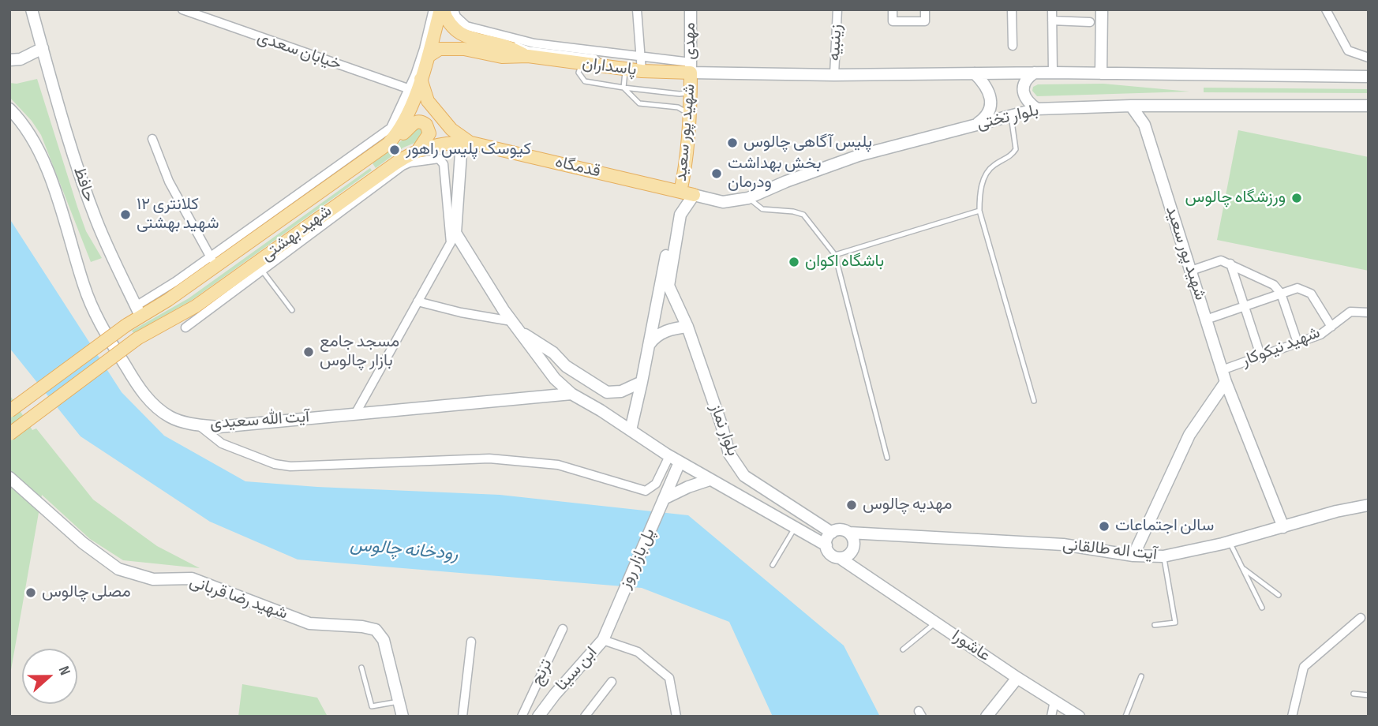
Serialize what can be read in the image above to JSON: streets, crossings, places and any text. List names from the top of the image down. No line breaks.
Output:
{"streets":{"main road":["پاسداران","شهید پور سعید","قدمگاه","شهید بهشتی"],"street":["مهدی","زینبیه","خیابان سعدی","بلوار تختی","حافظ","شهید نیکوکار","آیت الله سعیدی","بلوار نماز","آیت اله طالقانی","پل بازار روز","شهید رضا قربانی","عاشورا","ابن سینا","ترنج"]},"crossings":[["مهدی","پاسداران"],["مهدی","شهید پور سعید"],["خیابان سعدی","شهید بهشتی"],["پاسداران","شهید پور سعید"],["بلوار تختی","شهید پور سعید"],["بلوار تختی","قدمگاه"],["بلوار تختی","بلوار نماز"],["شهید پور سعید","قدمگاه"],["شهید پور سعید","شهید نیکوکار"],["شهید پور سعید","بلوار نماز"],["شهید پور سعید","آیت اله طالقانی"],["قدمگاه","شهید بهشتی"],["قدمگاه","بلوار نماز"],["حافظ","شهید بهشتی"],["بلوار نماز","آیت اله طالقانی"],["بلوار نماز","عاشورا"],["آیت اله طالقانی","عاشورا"],["پل بازار روز","ابن سینا"]],"water":["رودخانه چالوس"],"places":["پلیس آگاهی چالوس","کیوسک پلیس راهور","بخش بهداشت ودرمان","ورزشگاه چالوس","کلانتری ۱۲ شهید بهشتی","باشگاه اکوان","مسجد جامع بازار چالوس","مهدیه چالوس","سالن اجتماعات","مصلی چالوس"],"north":"right"}
